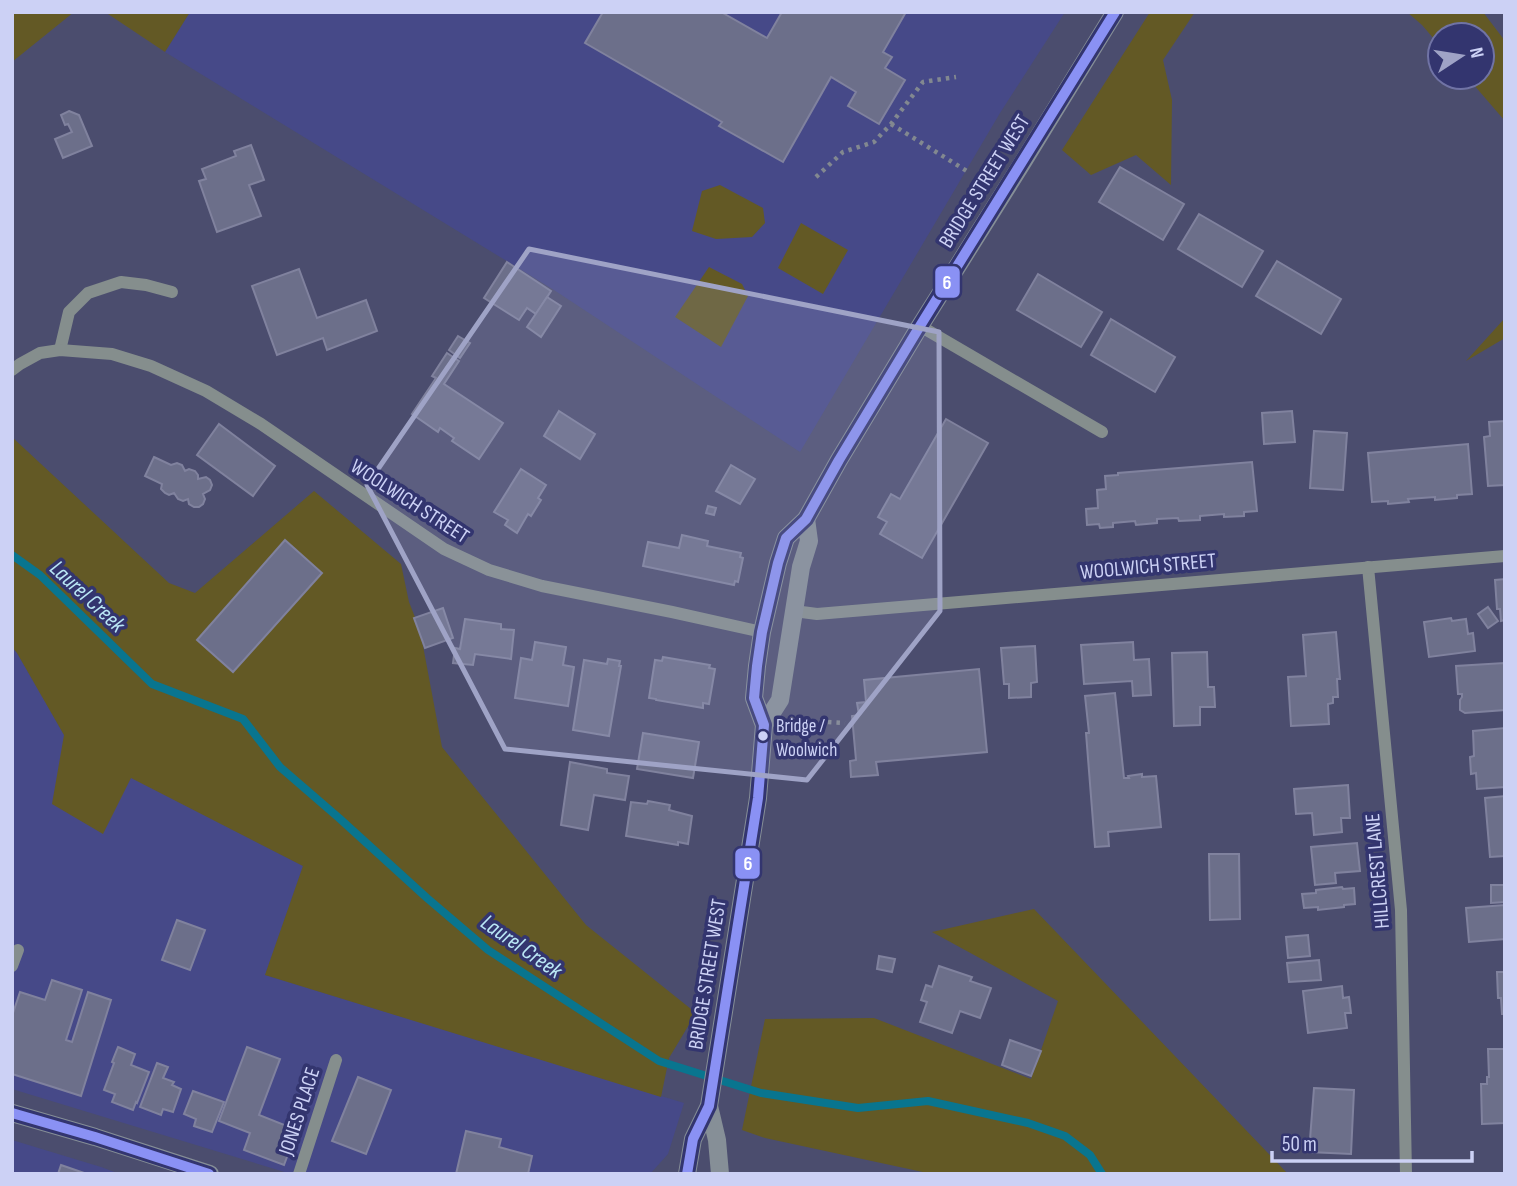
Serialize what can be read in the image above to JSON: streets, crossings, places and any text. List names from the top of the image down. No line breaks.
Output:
{"streets":{"main road":["BRIDGE STREET WEST"],"street":["WOOLWICH STREET","HILLCREST LANE","JONES PLACE"]},"crossings":[["BRIDGE STREET WEST","WOOLWICH STREET"],["WOOLWICH STREET","HILLCREST LANE"]],"water":["Laurel Creek"],"places":["Bridge / Woolwich"],"lines":["transit line 6"],"scale_bar":"50 m","north":"right"}
